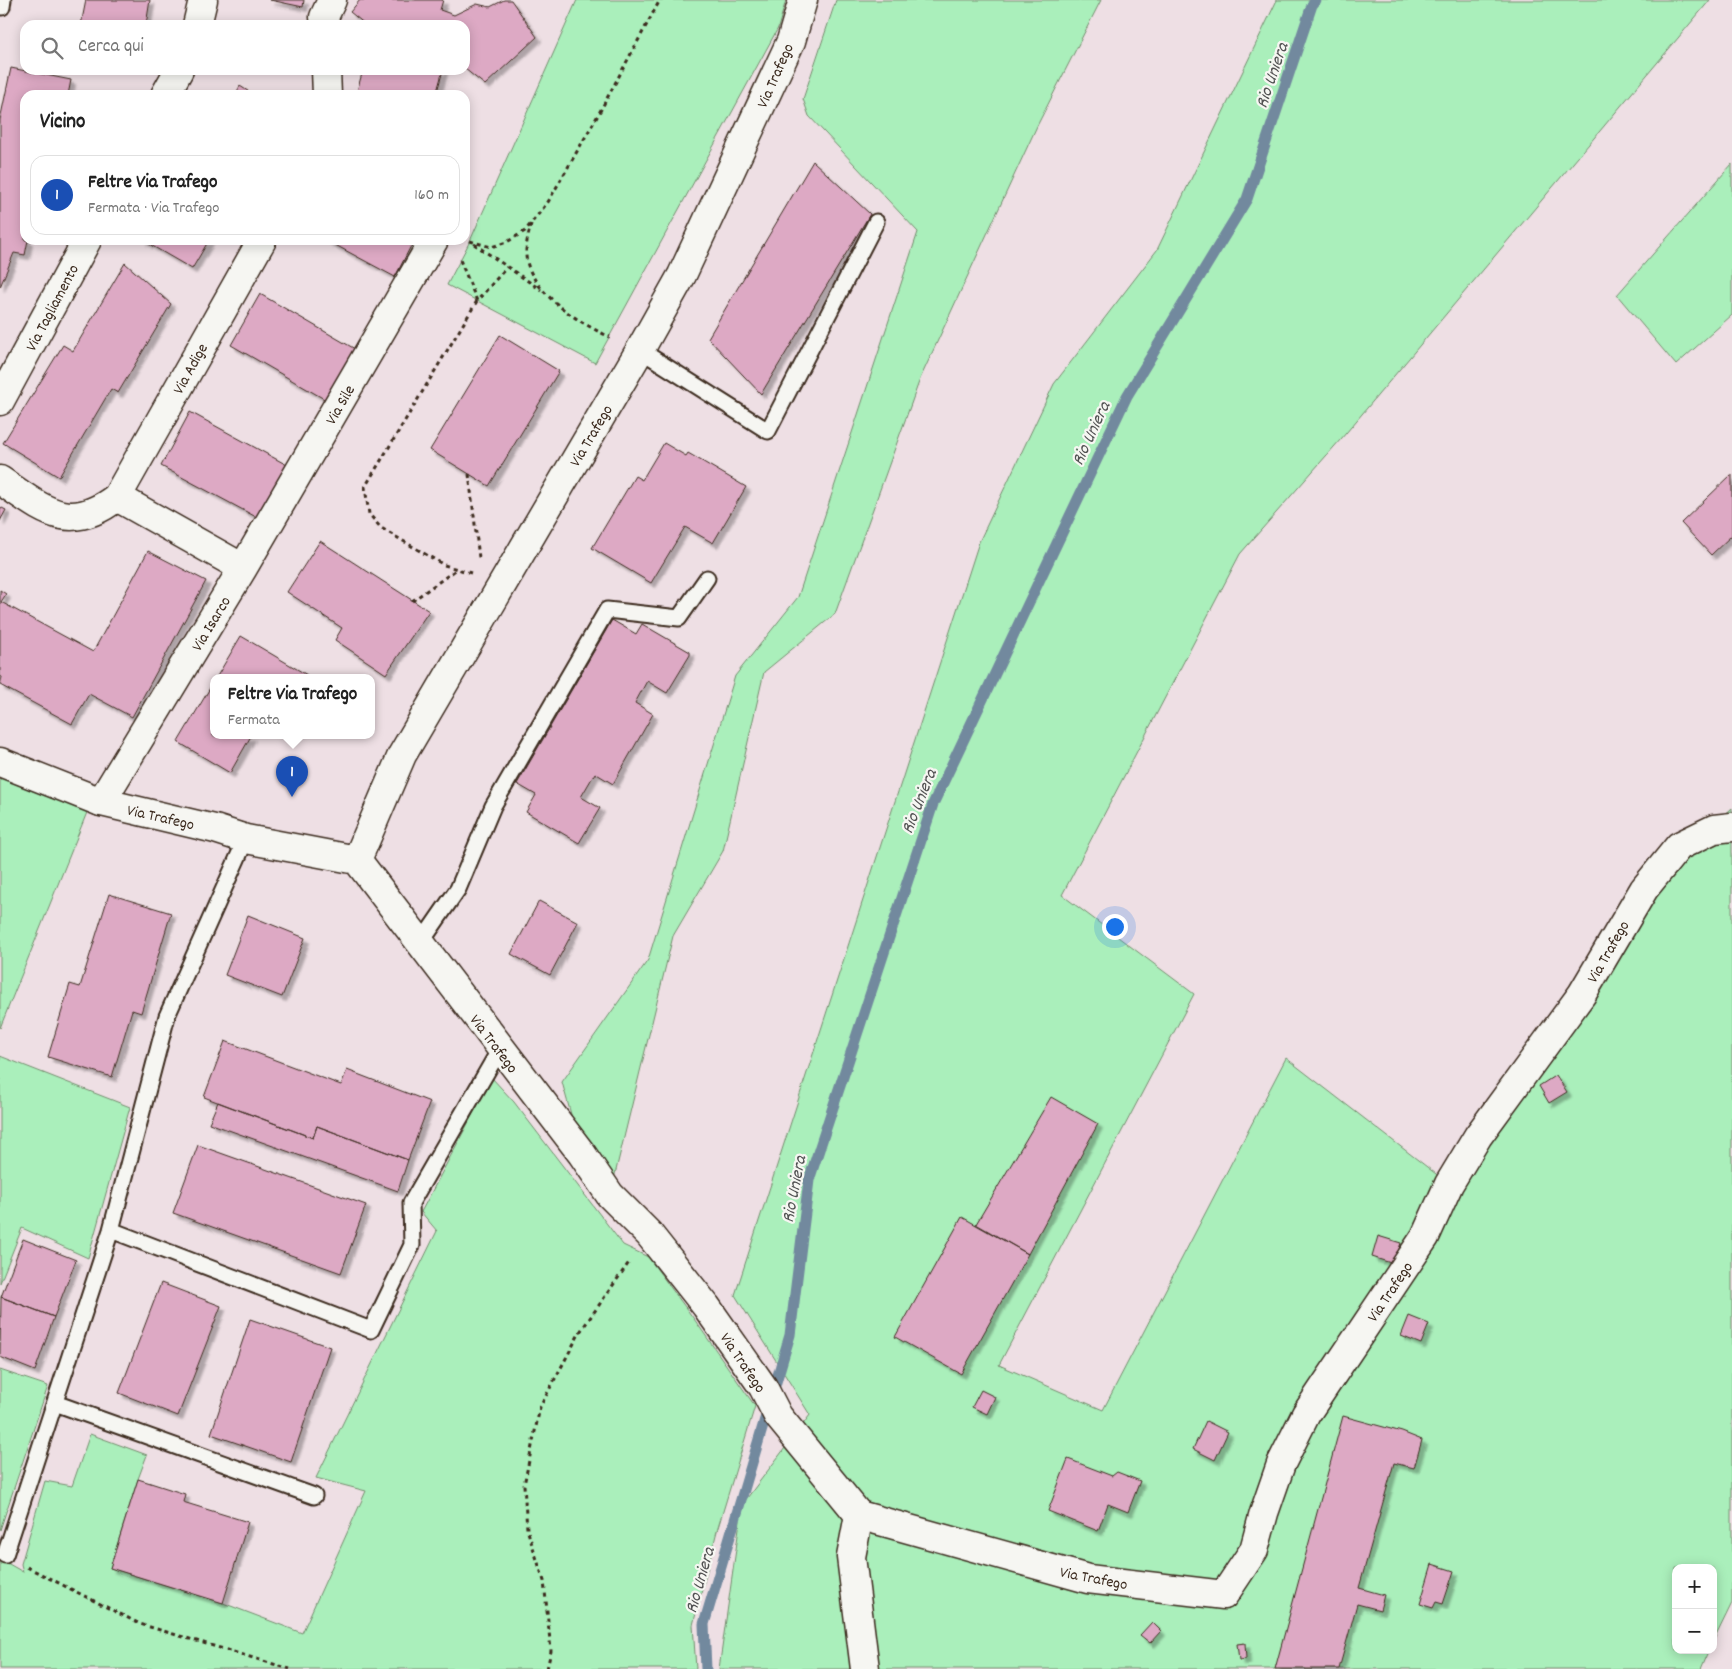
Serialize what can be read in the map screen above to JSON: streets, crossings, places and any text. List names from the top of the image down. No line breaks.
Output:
{"streets":{"street":["Via Trafego","Via Tagliamento","Via Adige","Via Sile","Via Isarco"]},"crossings":[["Via Trafego","Via Isarco"],["Via Sile","Via Isarco"]],"water":["Rio Uniera"],"page":{"search":"Cerca qui","heading":"Vicino","list":[{"mark":"1","name":"Feltre Via Trafego","note":"Fermata · Via Trafego","value":"160 m"}],"popup":["Feltre Via Trafego","Fermata"],"pins":"1","map_buttons":["+","−"]}}
